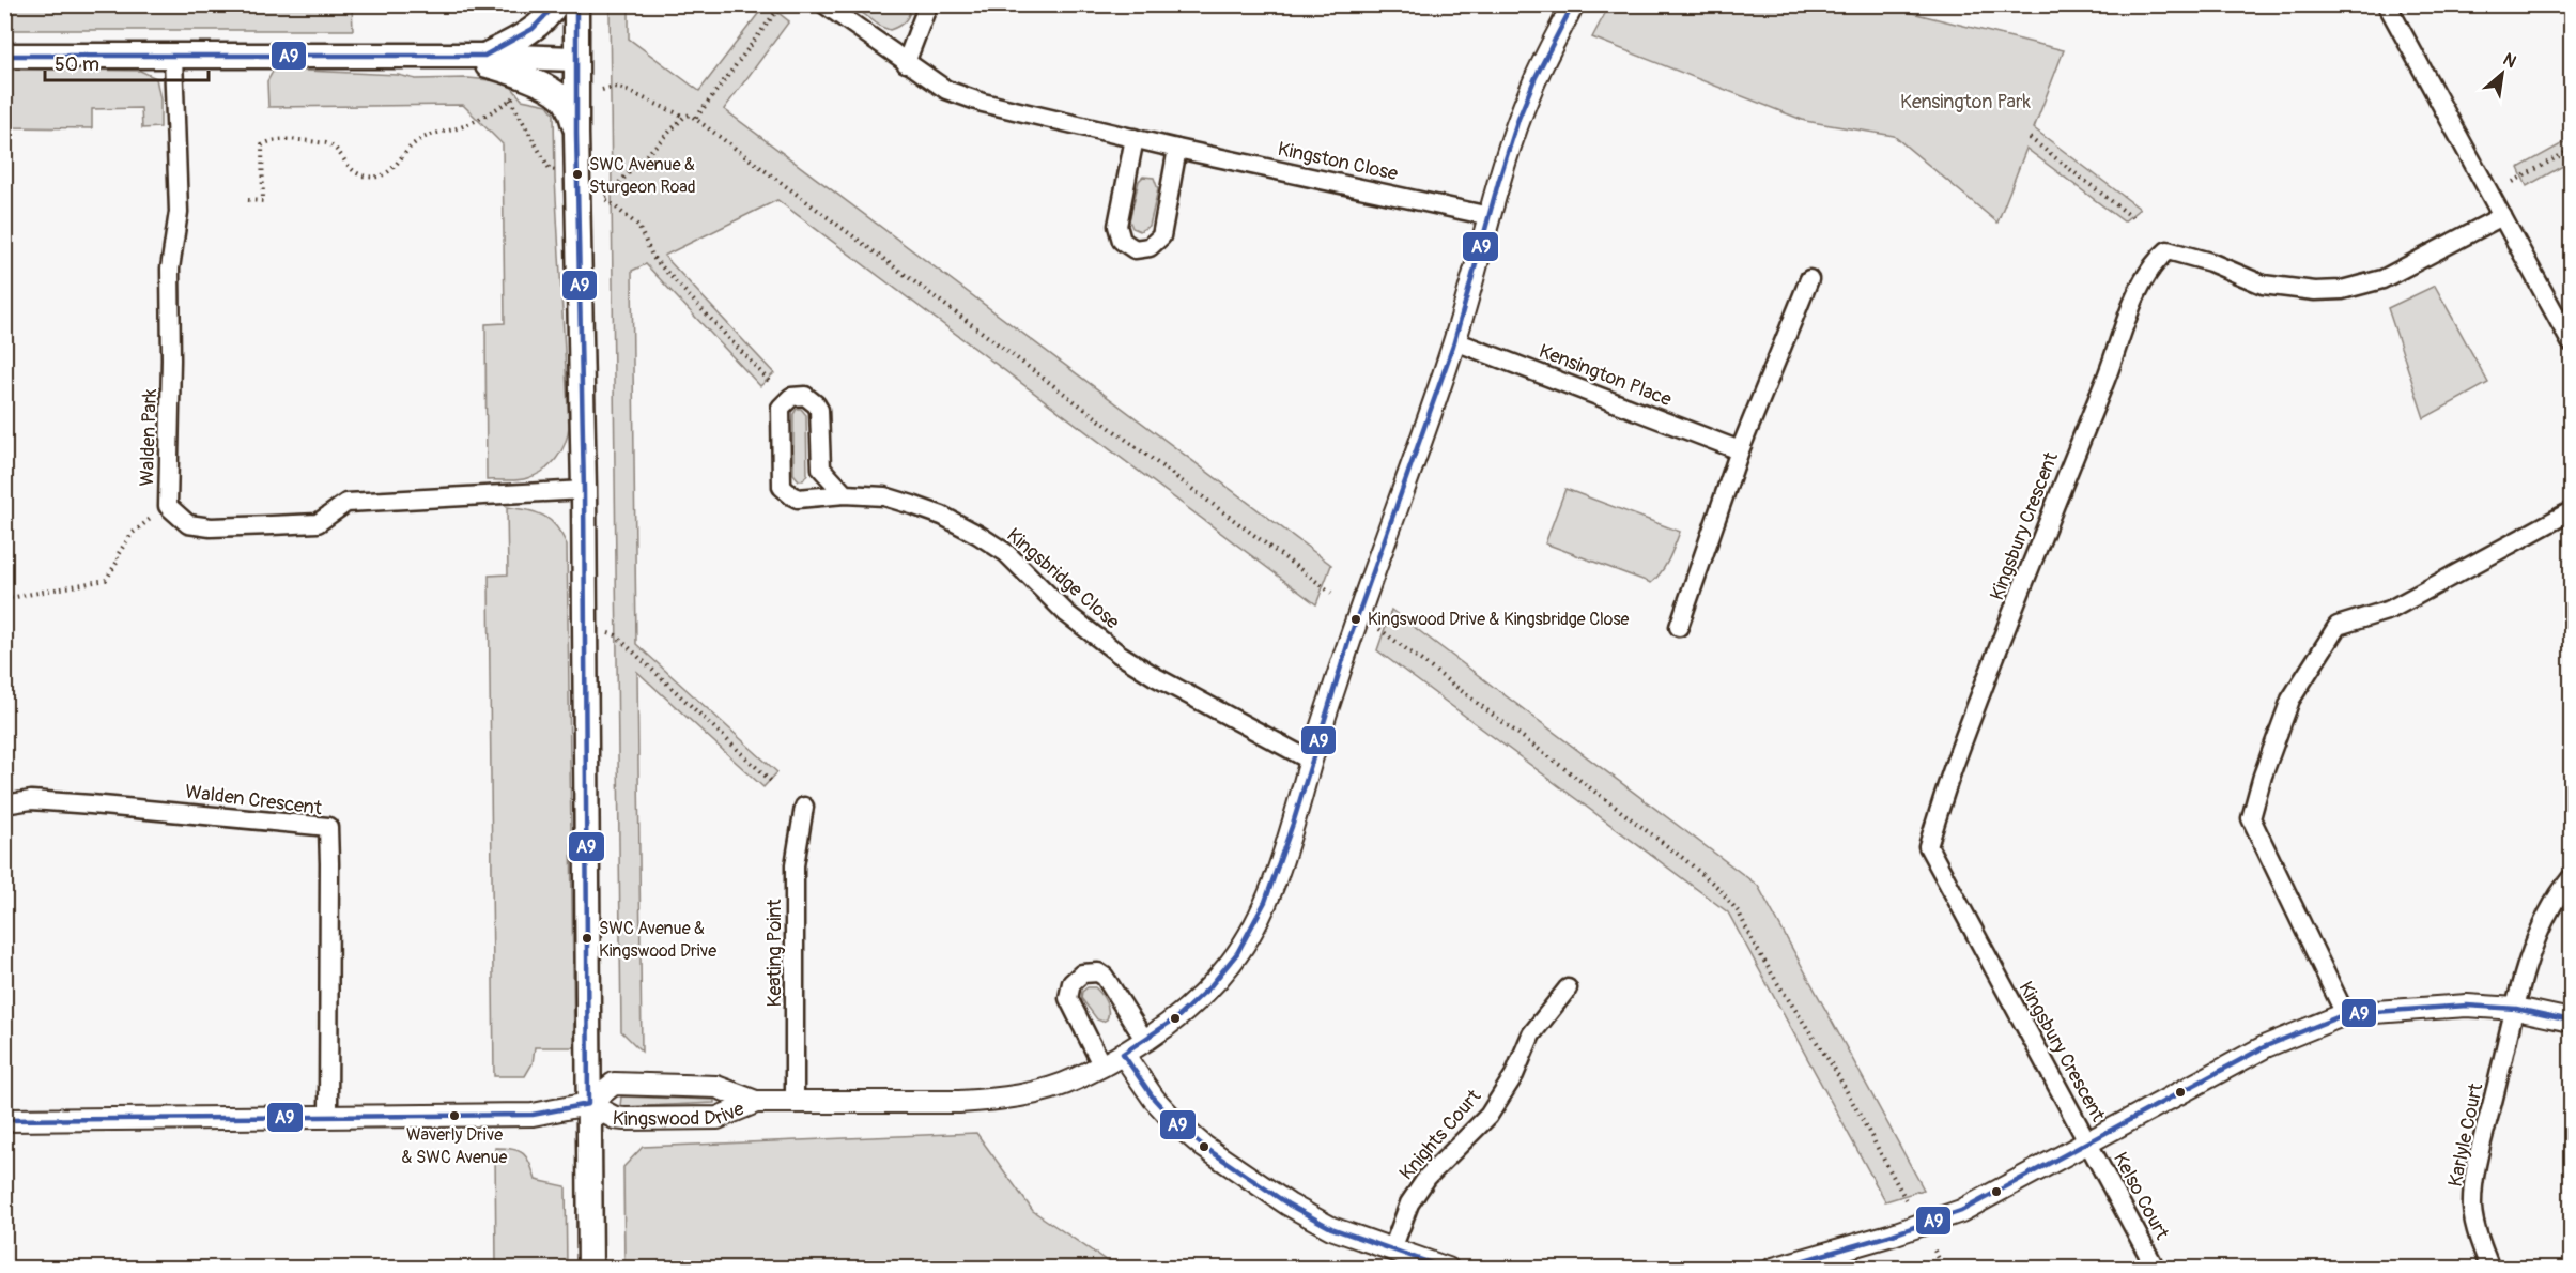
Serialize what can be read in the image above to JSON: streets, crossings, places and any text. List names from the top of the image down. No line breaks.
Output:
{"streets":{"street":["Kingston Close","Kensington Place","Walden Park","Kingsbury Crescent","Kingsbridge Close","Walden Crescent","Keating Point","Kingswood Drive","Knights Court","Karlyle Court","Kelso Court"]},"crossings":[["Kingston Close","Kingswood Drive"],["Kensington Place","Kingswood Drive"],["Kingsbury Crescent","Kelso Court"],["Kingsbridge Close","Kingswood Drive"],["Keating Point","Kingswood Drive"]],"parks":["Kensington Park"],"places":["SWC Avenue & Sturgeon Road","Kingswood Drive & Kingsbridge Close","SWC Avenue & Kingswood Drive","Waverly Drive & SWC Avenue"],"lines":["transit line A9"],"scale_bar":"50 m","north":"top right"}
